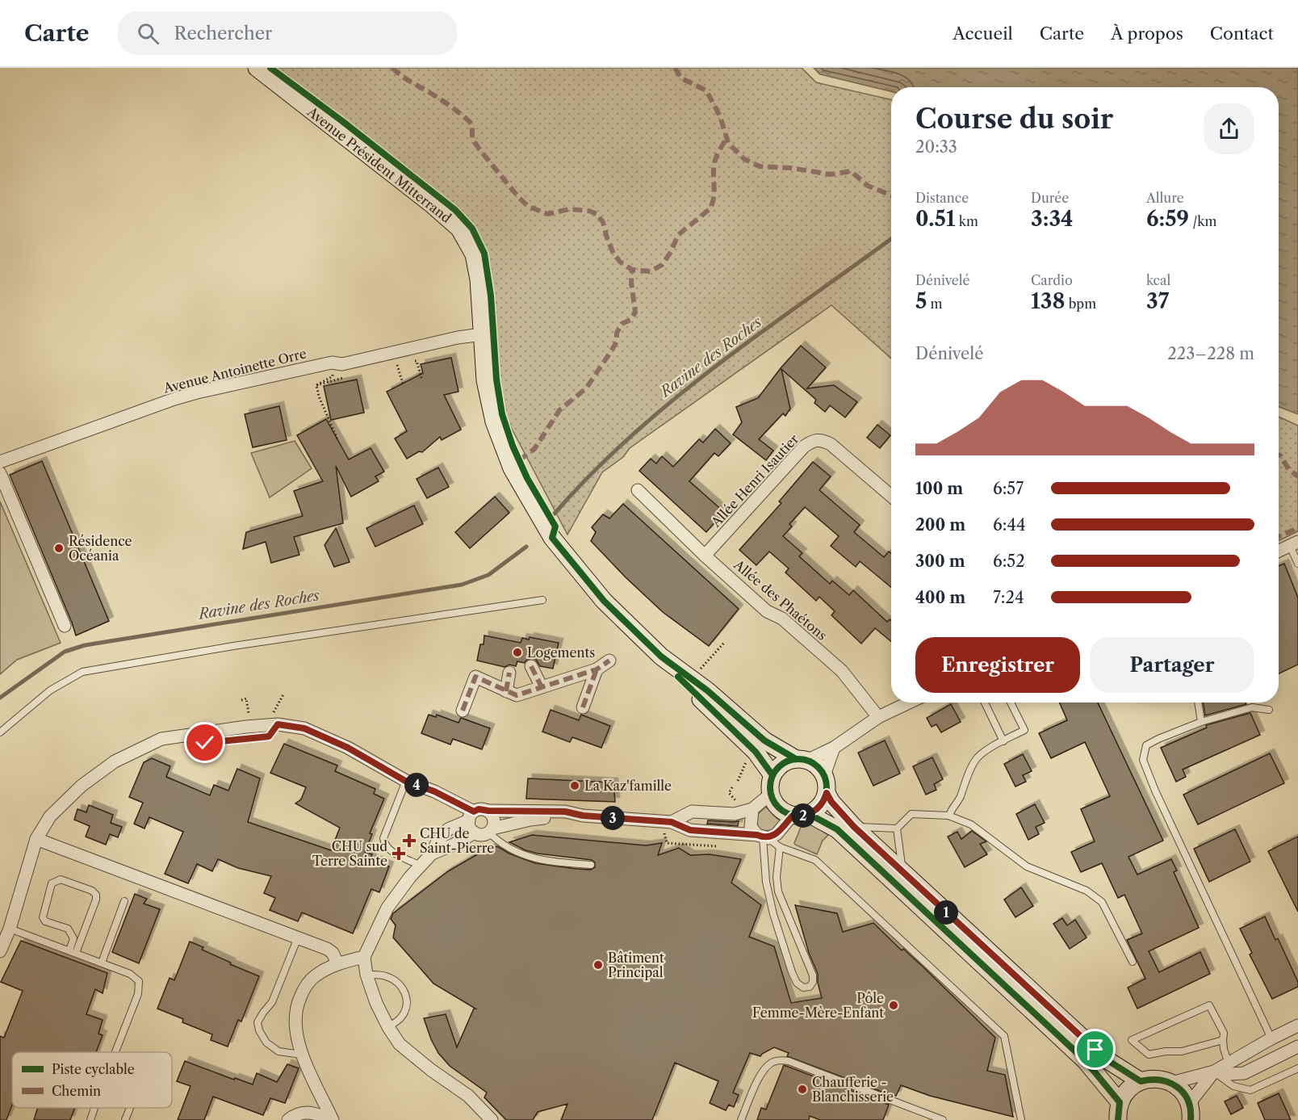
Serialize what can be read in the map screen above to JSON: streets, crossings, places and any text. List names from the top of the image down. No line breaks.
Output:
{"streets":{"main road":["Avenue Président Mitterrand"],"street":["Avenue Antoinette Orre","Allée Henri Isautier","Allée des Phaétons"]},"crossings":[["Avenue Président Mitterrand","Avenue Antoinette Orre"],["Allée Henri Isautier","Allée des Phaétons"]],"water":["Ravine des Roches"],"places":{"other":["Résidence Océania","Logements","La Kaz'famille","Bâtiment Principal","Pôle Femme-Mère-Enfant","Chaufferie - Blanchisserie"],"health":["CHU de Saint-Pierre","CHU sud Terre Sainte"]},"legend":["Piste cyclable","Chemin"],"page":{"header":"Carte","search":"Rechercher","nav":["Accueil","Carte","À propos","Contact"],"heading":["Course du soir","20:33"],"stats":[["Distance","0.51 km"],["Durée","3:34"],["Allure","6:59 /km"],["Dénivelé","5 m"],["Cardio","138 bpm"],["kcal","37"]],"chart":["Dénivelé","223–228 m"],"list":[{"name":"100 m","note":"6:57"},{"name":"200 m","note":"6:44"},{"name":"300 m","note":"6:52"},{"name":"400 m","note":"7:24"}],"buttons":["Enregistrer","Partager"],"pins":["4","2","3","1"]}}
